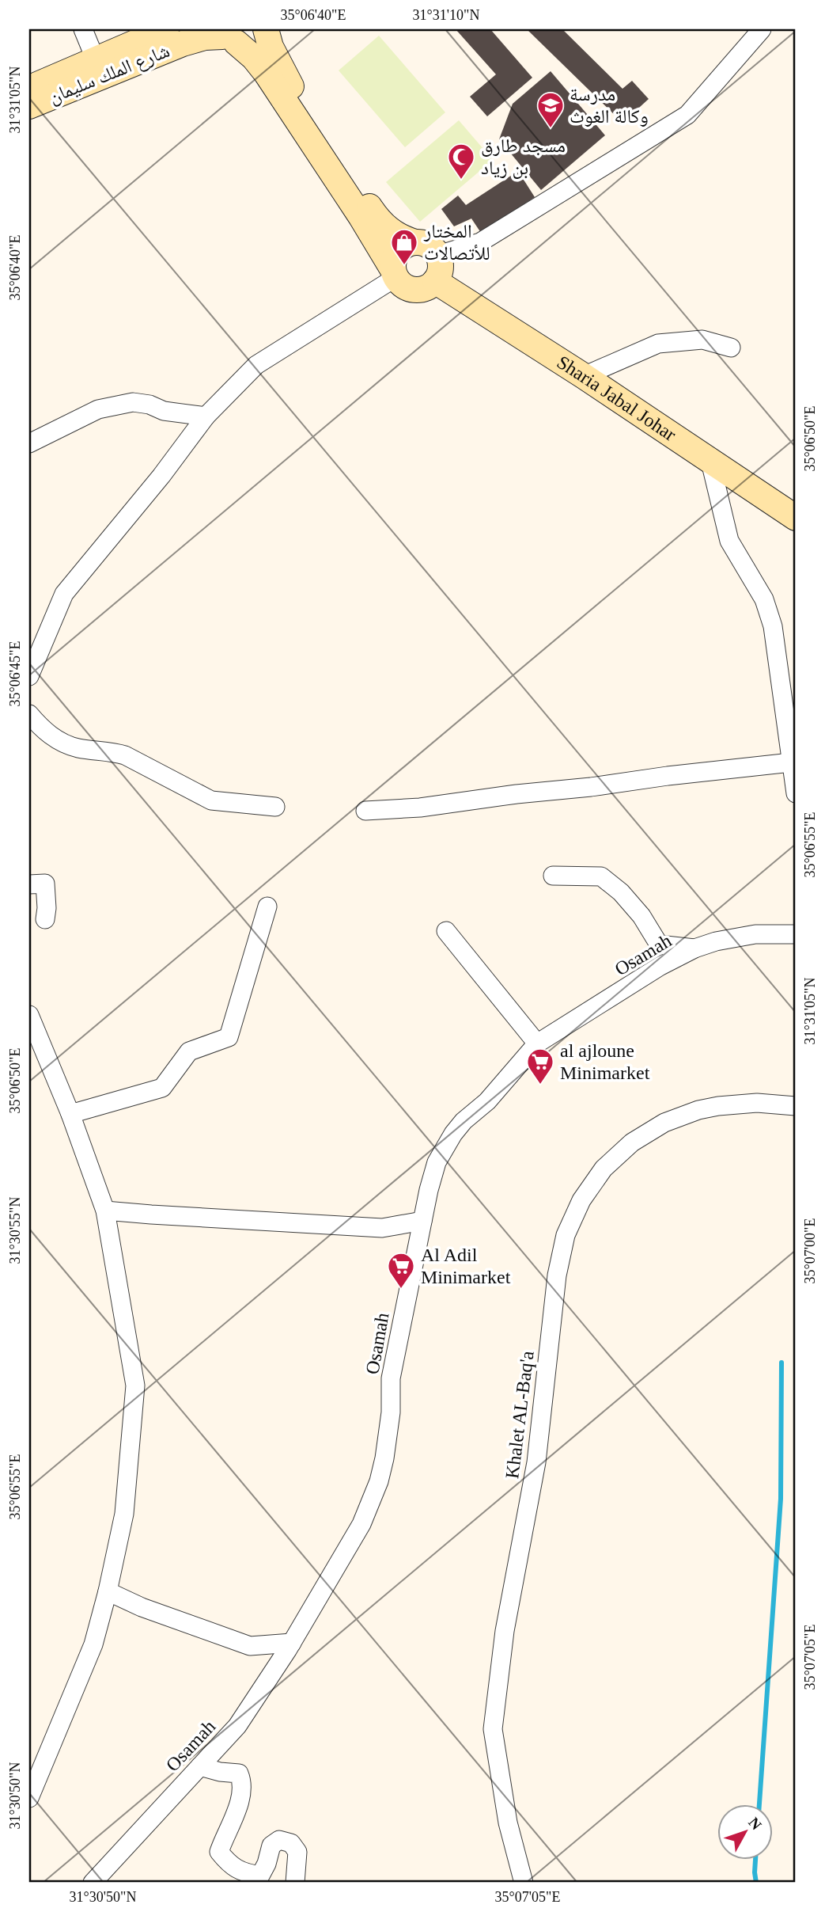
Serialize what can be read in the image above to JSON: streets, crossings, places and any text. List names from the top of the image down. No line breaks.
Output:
{"streets":{"street":["شارع الملك سليمان","Sharia Jabal Johar","Osamah","Khalet AL-Baq'a"]},"places":{"school or university":["مدرسة وكالة الغوث"],"mosque":["مسجد طارق بن زياد"],"shop":["المختار للأتصالات"],"supermarket":["al ajloune Minimarket","Al Adil Minimarket"]},"north":"top right","coordinates":["35°06'40\"E","31°31'10\"N","31°31'05\"N","35°06'50\"E","35°06'45\"E","35°06'55\"E","31°30'55\"N","35°07'00\"E","35°07'05\"E","31°30'50\"N"]}
